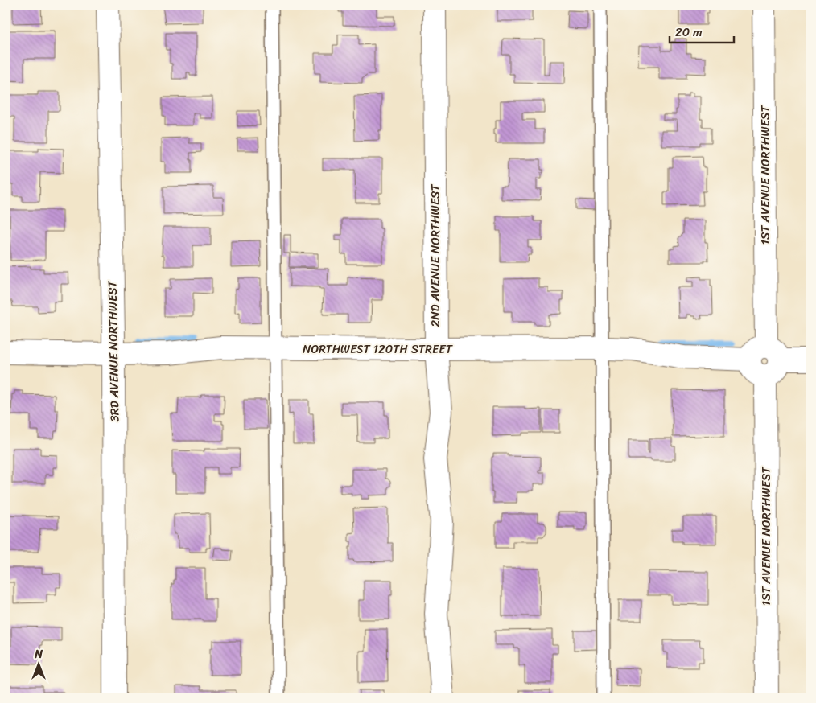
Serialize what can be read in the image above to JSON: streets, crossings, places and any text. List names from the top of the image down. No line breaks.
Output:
{"streets":{"street":["1ST AVENUE NORTHWEST","2ND AVENUE NORTHWEST","NORTHWEST 120TH STREET","3RD AVENUE NORTHWEST"]},"crossings":[["1ST AVENUE NORTHWEST","NORTHWEST 120TH STREET"],["2ND AVENUE NORTHWEST","NORTHWEST 120TH STREET"],["NORTHWEST 120TH STREET","3RD AVENUE NORTHWEST"]],"scale_bar":"20 m","north":"top"}
